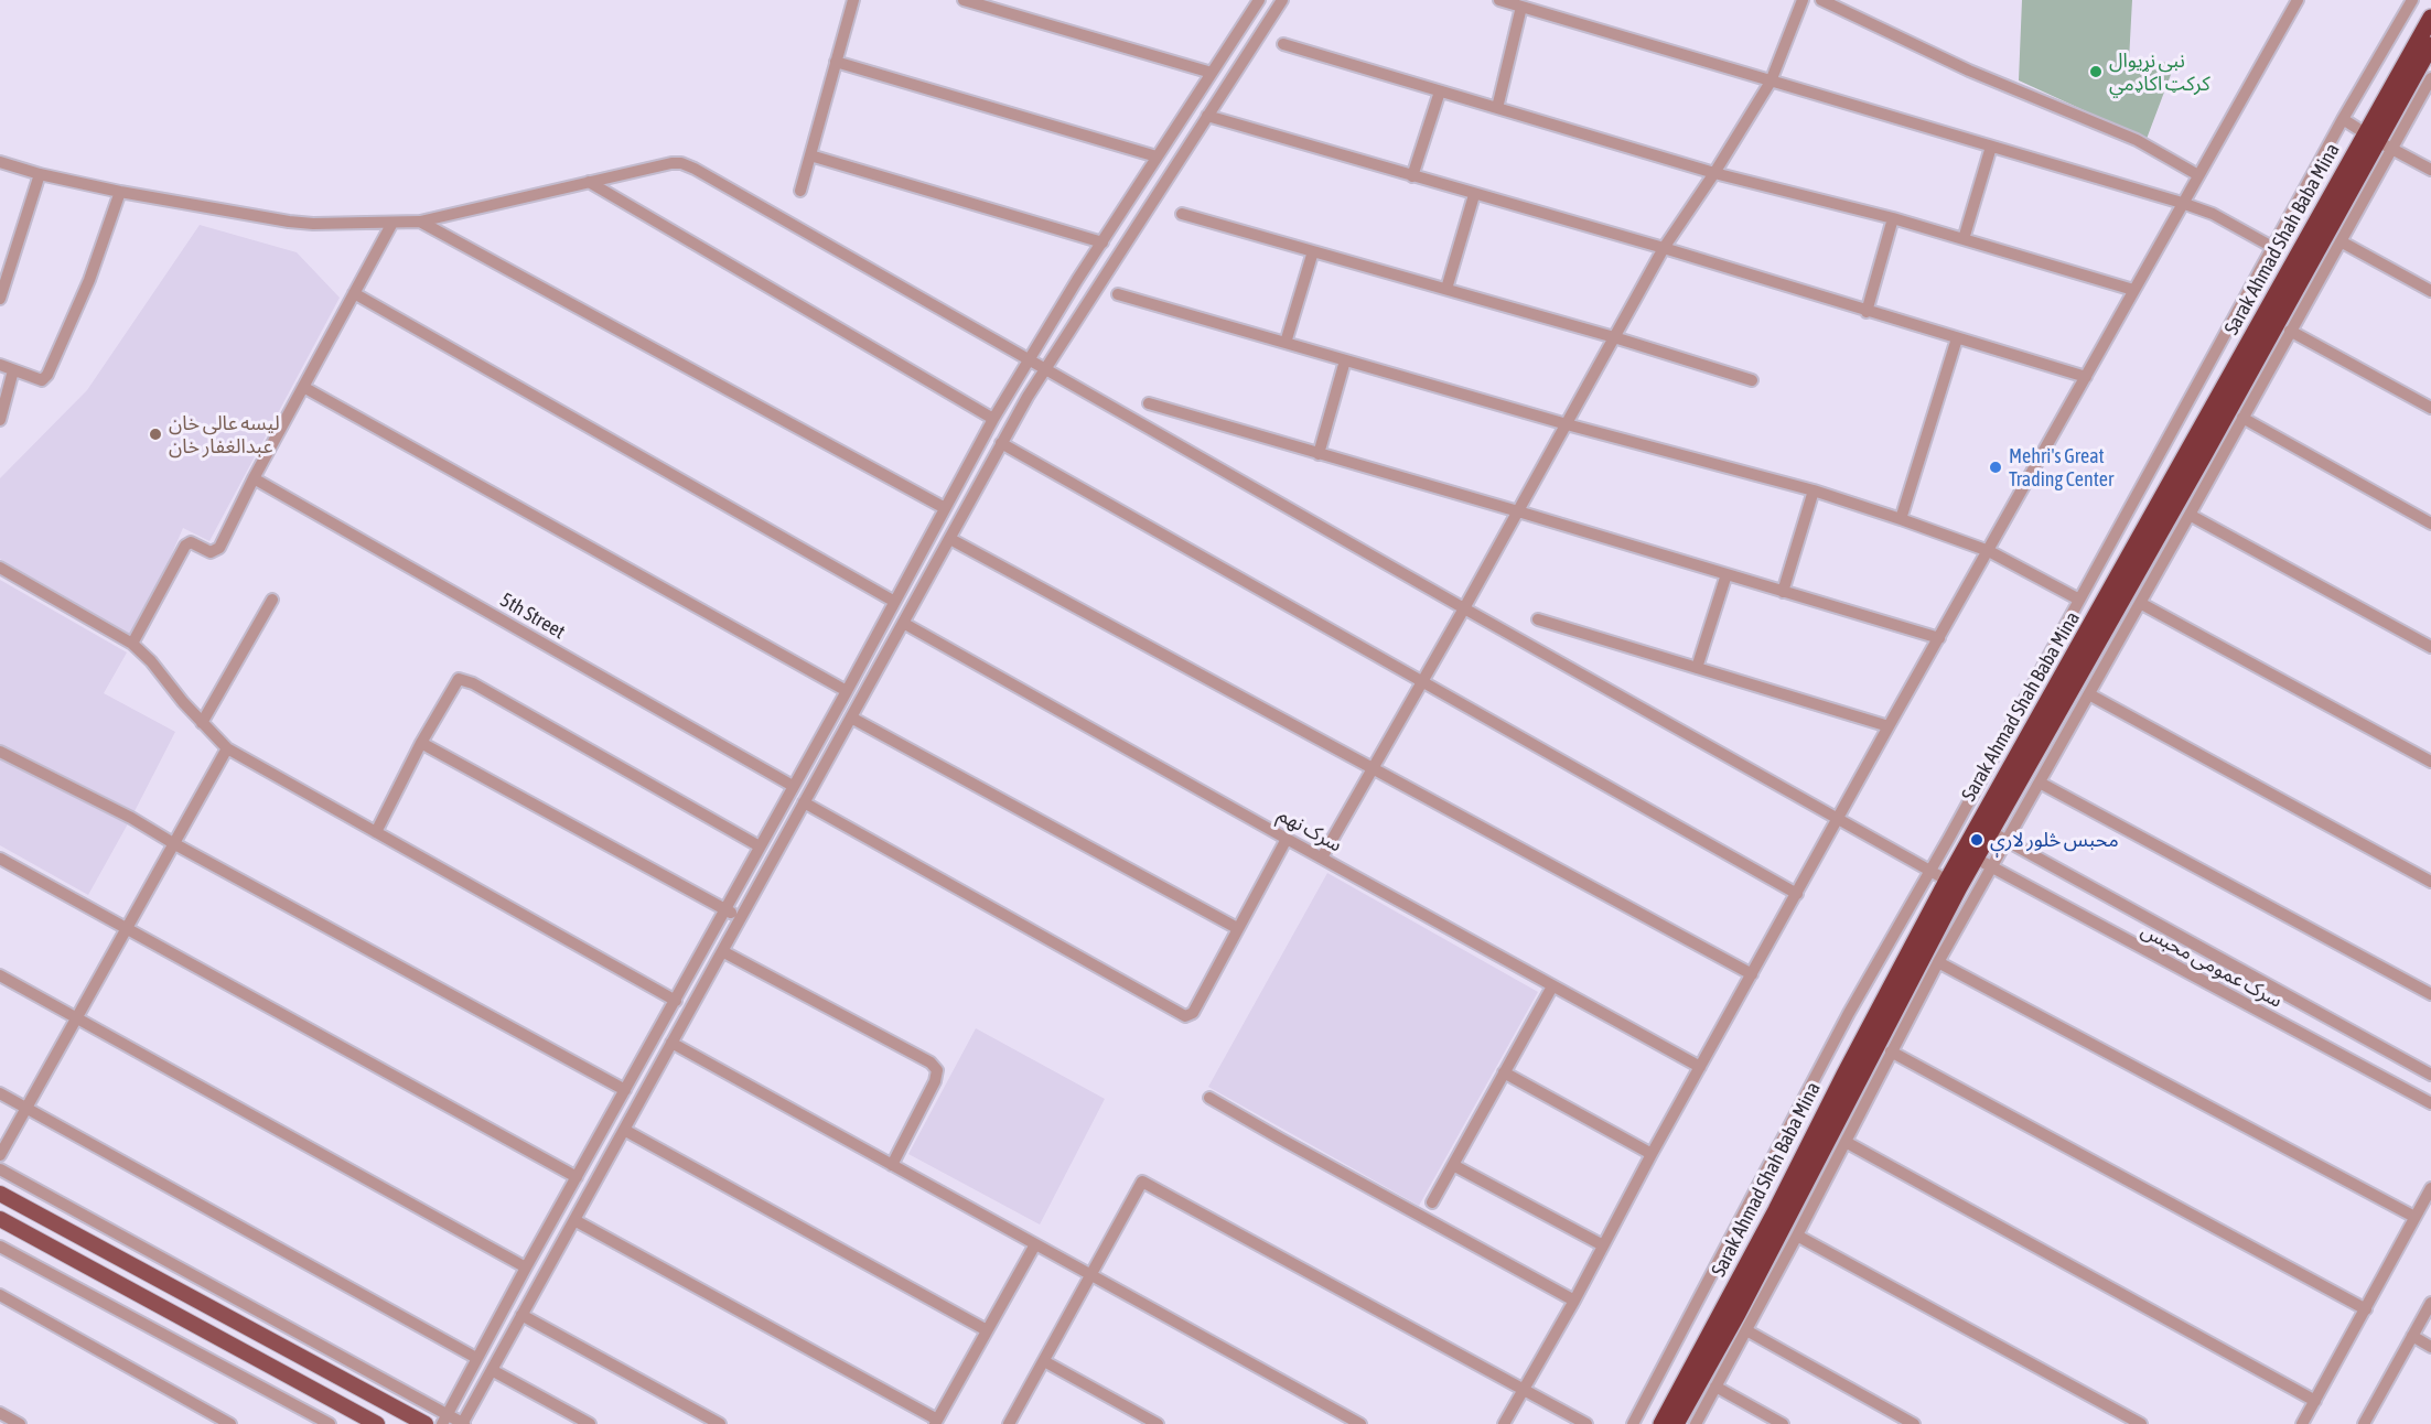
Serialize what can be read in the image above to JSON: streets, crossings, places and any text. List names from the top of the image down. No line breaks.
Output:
{"streets":{"highway":["Sarak Ahmad Shah Baba Mina"],"street":["5th Street","سرک نهم","سرک عمومی محبس"]},"places":["نبی نړیوال کرکټ اکاډمي","لیسه عالی خان عبدالغفار خان","Mehri's Great Trading Center","محبس څلور لارې"]}
